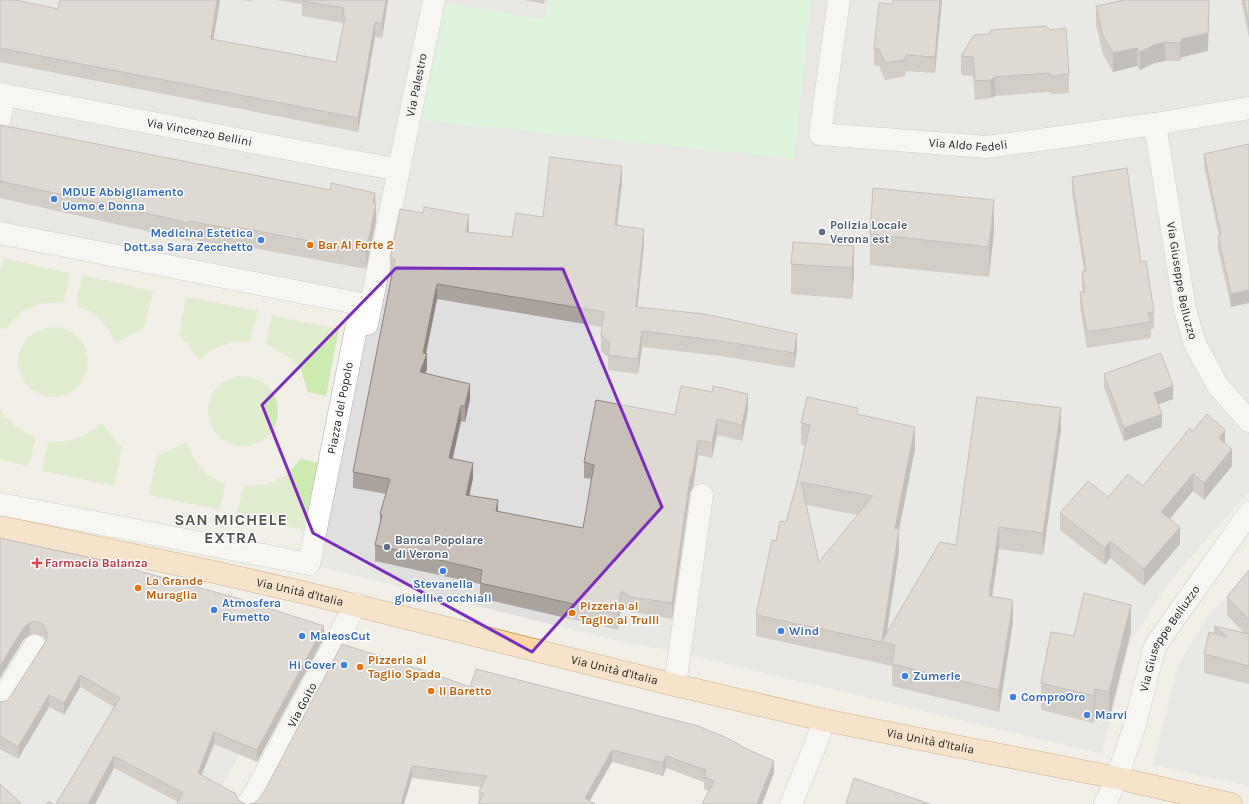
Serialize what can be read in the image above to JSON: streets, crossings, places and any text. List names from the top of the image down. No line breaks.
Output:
{"streets":{"main road":["Via Unità d'Italia"],"street":["Via Palestro","Via Vincenzo Bellini","Via Aldo Fedeli","Via Giuseppe Belluzzo","Piazza del Popolo","Via Goito"]},"crossings":[["Via Palestro","Via Vincenzo Bellini"],["Via Palestro","Piazza del Popolo"],["Via Vincenzo Bellini","Piazza del Popolo"],["Via Aldo Fedeli","Via Giuseppe Belluzzo"],["Via Giuseppe Belluzzo","Via Unità d'Italia"],["Piazza del Popolo","Via Unità d'Italia"],["Via Unità d'Italia","Via Goito"]],"districts":["SAN MICHELE EXTRA"],"places":{"other":["MDUE Abbigliamento Uomo e Donna","Polizia Locale Verona est","Medicina Estetica Dott.sa Sara Zecchetto","Bar Al Forte 2","Banca Popolare di Verona","Stevanella gioielli e occhiali","La Grande Muraglia","Atmosfera Fumetto","Pizzeria al Taglio ai Trulli","Wind","MaleosCut","Hi Cover","Pizzeria al Taglio Spada","Zumerle","Il Baretto","ComproOro","Marvi"],"health":["Farmacia Balanza"]}}
